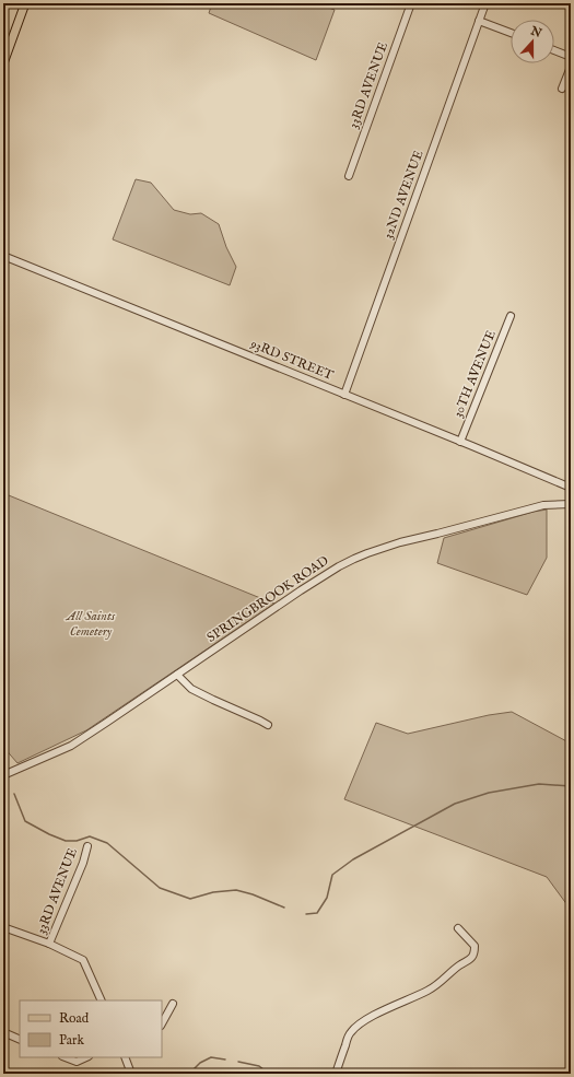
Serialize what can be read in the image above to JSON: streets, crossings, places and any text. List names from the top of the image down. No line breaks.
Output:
{"streets":{"street":["33RD AVENUE","32ND AVENUE","93RD STREET","30TH AVENUE","SPRINGBROOK ROAD"]},"crossings":[["32ND AVENUE","93RD STREET"],["93RD STREET","30TH AVENUE"]],"parks":["All Saints Cemetery"],"legend":["Road","Park"],"north":"top"}
